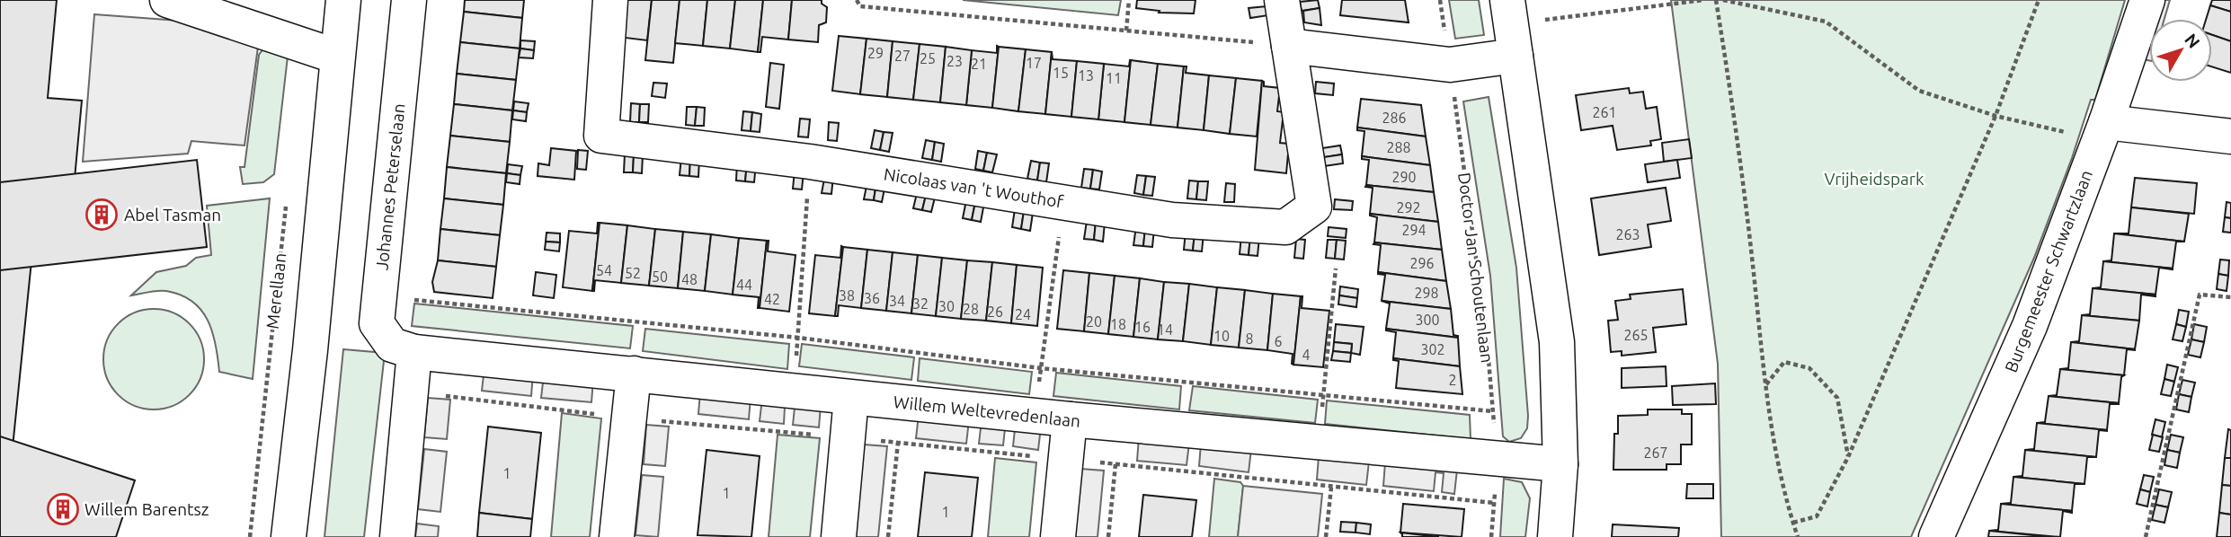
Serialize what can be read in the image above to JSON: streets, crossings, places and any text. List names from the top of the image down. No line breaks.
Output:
{"streets":{"street":["Johannes Peterselaan","Nicolaas van 't Wouthof","Burgemeester Schwartzlaan","Willem Weltevredenlaan"],"path":["Doctor Jan Schoutenlaan","Merellaan"]},"crossings":[["Johannes Peterselaan","Willem Weltevredenlaan"],["Doctor Jan Schoutenlaan","Willem Weltevredenlaan"]],"parks":["Vrijheidspark"],"places":{"building":["Abel Tasman","Willem Barentsz"]},"house_numbers":["29","27","25","23","17","21","15","13","11","261","286","288","290","292","294","263","296","54","52","50","48","44","298","38","36","42","34","32","30","28","26","24","300","20","18","16","14","265","10","8","6","302","4","2","267","1","1","1"],"north":"top right"}
